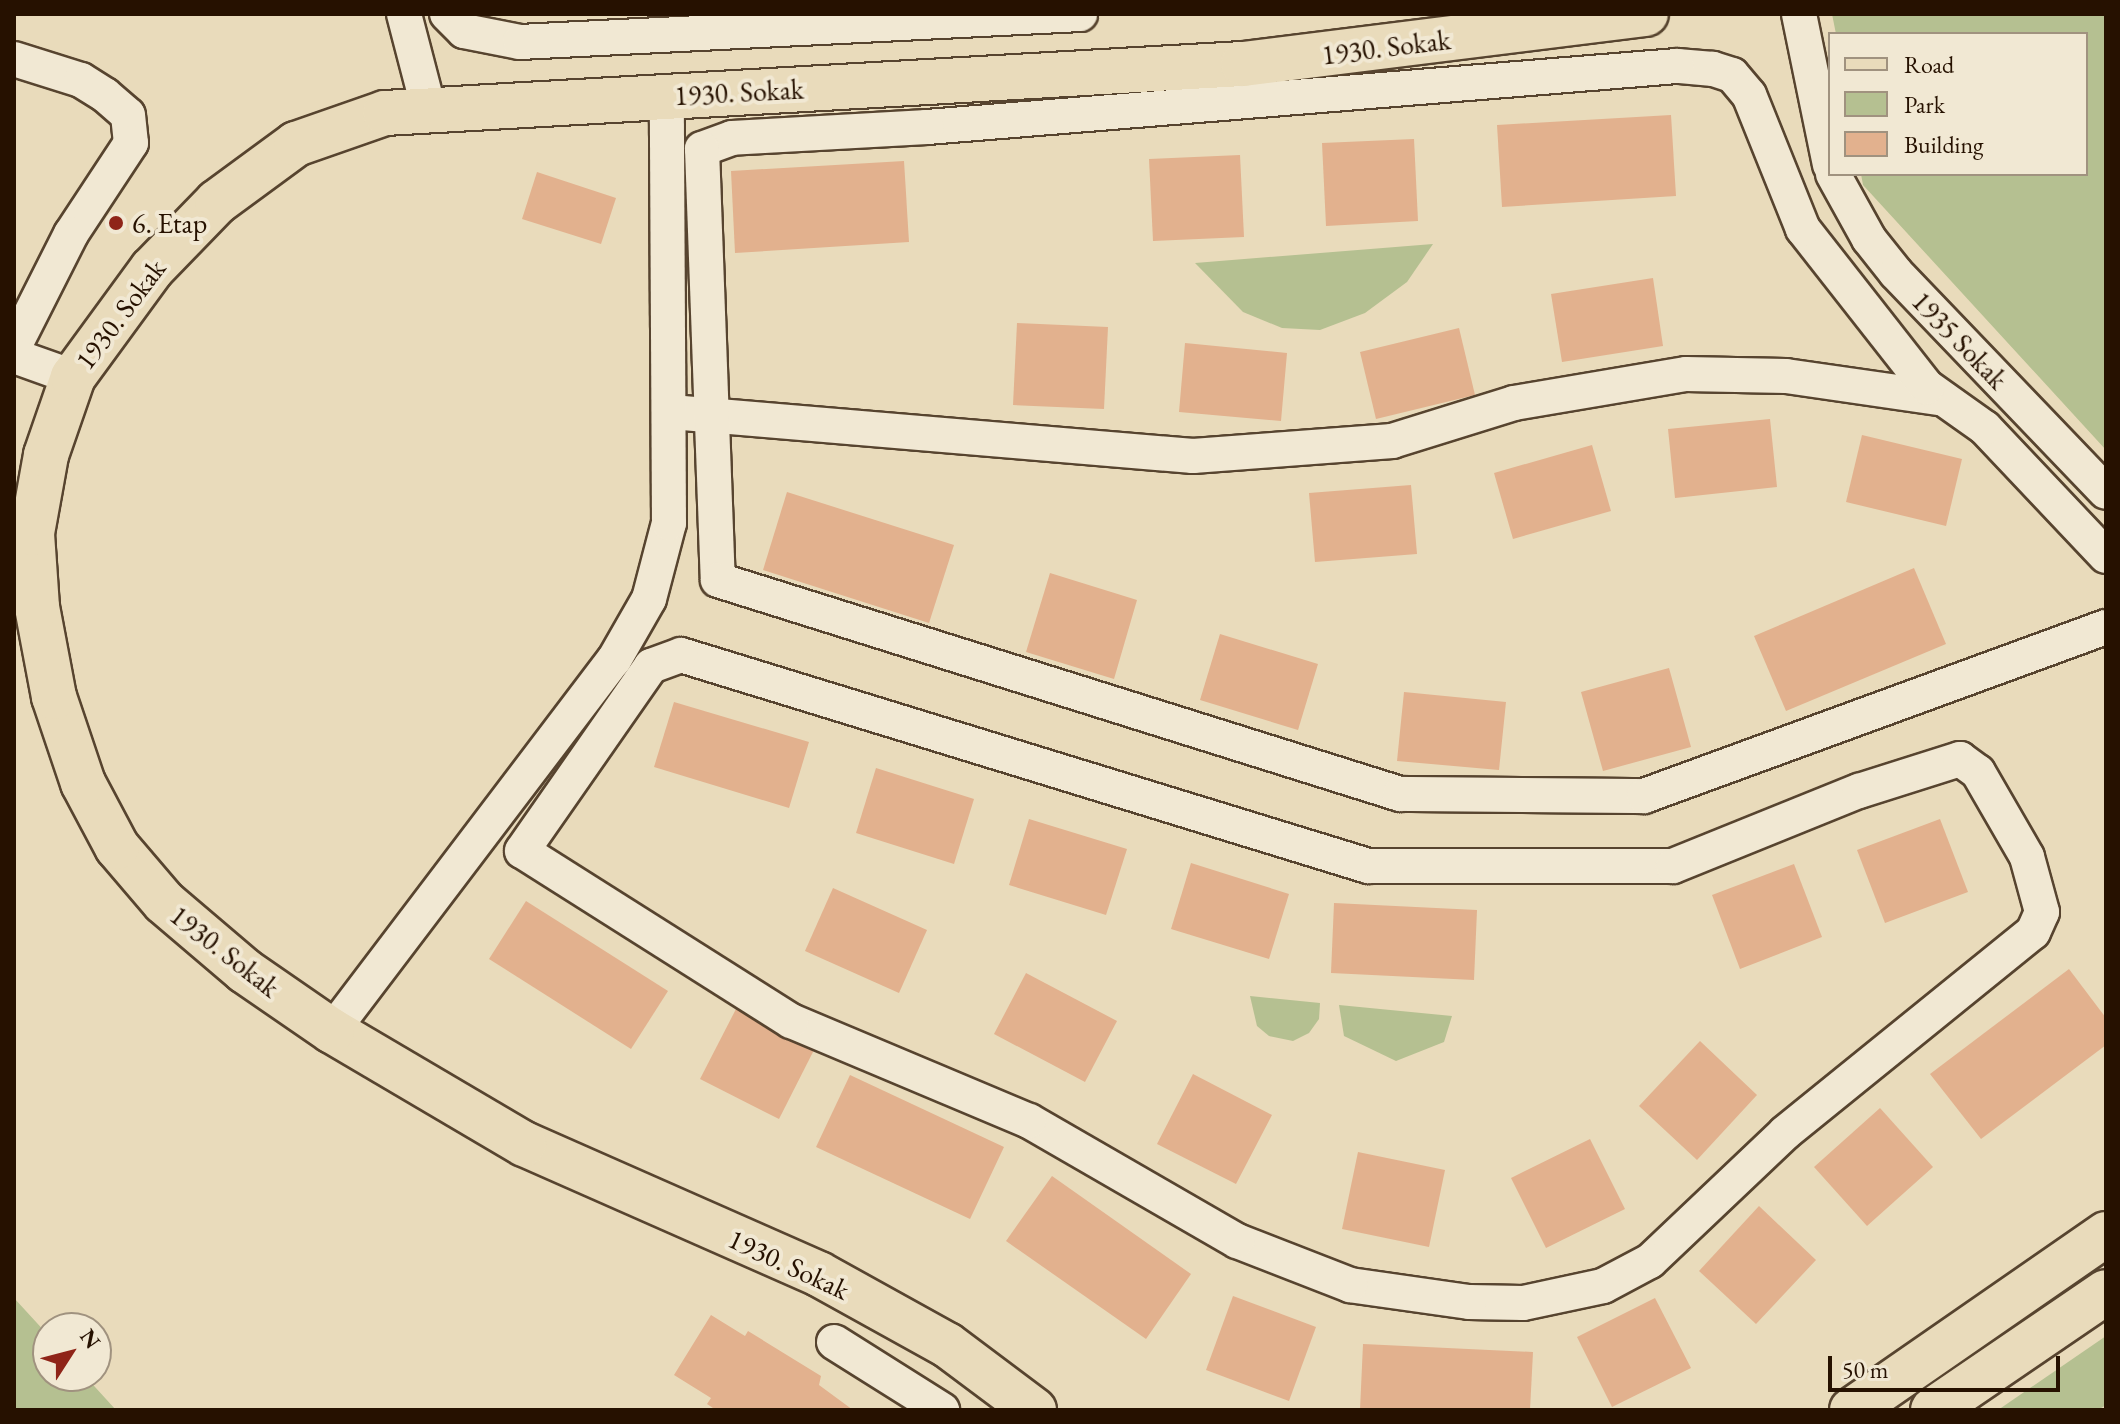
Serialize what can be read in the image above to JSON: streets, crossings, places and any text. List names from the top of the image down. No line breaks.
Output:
{"streets":{"main road":["1930. Sokak"],"street":["1935 Sokak"]},"places":["6. Etap"],"legend":["Road","Park","Building"],"scale_bar":"50 m","north":"top right"}
